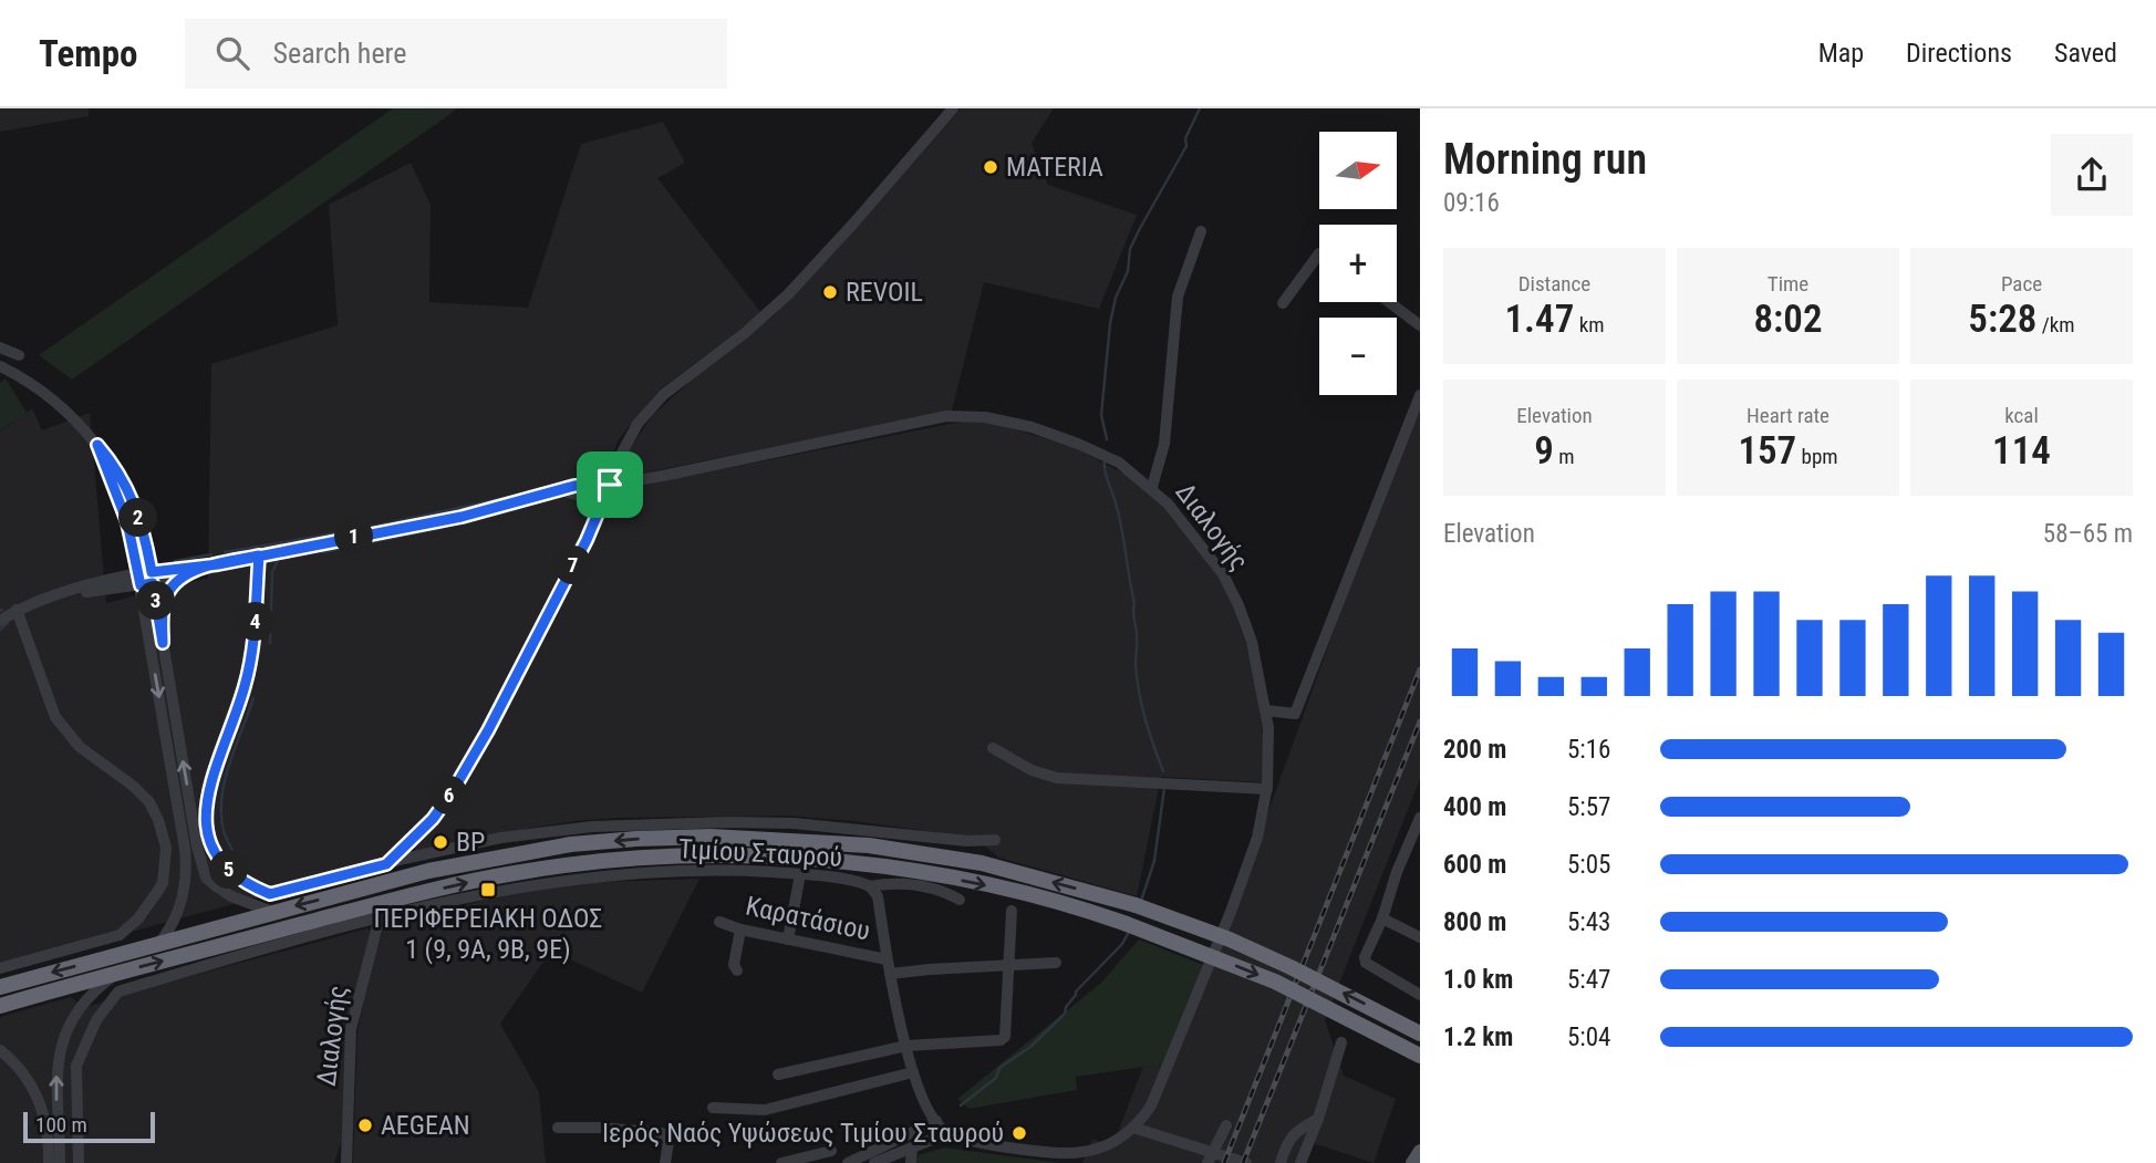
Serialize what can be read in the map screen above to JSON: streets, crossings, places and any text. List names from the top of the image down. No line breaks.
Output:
{"streets":{"street":["Διαλογής","Τιμίου Σταυρού","Καρατάσιου"]},"crossings":[["Διαλογής","Τιμίου Σταυρού"],["Τιμίου Σταυρού","Καρατάσιου"]],"places":{"other":["MATERIA","REVOIL","BP","AEGEAN","Ιερός Ναός Υψώσεως Τιμίου Σταυρού"],"transit":["ΠΕΡΙΦΕΡΕΙΑΚΗ ΟΔΟΣ 1 (9, 9Α, 9Β, 9Ε)"]},"scale_bar":"100 m","north":"right","page":{"header":"Tempo","search":"Search here","nav":["Map","Directions","Saved"],"heading":["Morning run","09:16"],"map_buttons":["+","−"],"stats":[["Distance","1.47 km"],["Time","8:02"],["Pace","5:28 /km"],["Elevation","9 m"],["Heart rate","157 bpm"],["kcal","114"]],"pins":["2","1","7","3","4","6","5"],"chart":["Elevation","58–65 m"],"list":[{"name":"200 m","note":"5:16"},{"name":"400 m","note":"5:57"},{"name":"600 m","note":"5:05"},{"name":"800 m","note":"5:43"},{"name":"1.0 km","note":"5:47"},{"name":"1.2 km","note":"5:04"}],"scale":"100 m"}}
